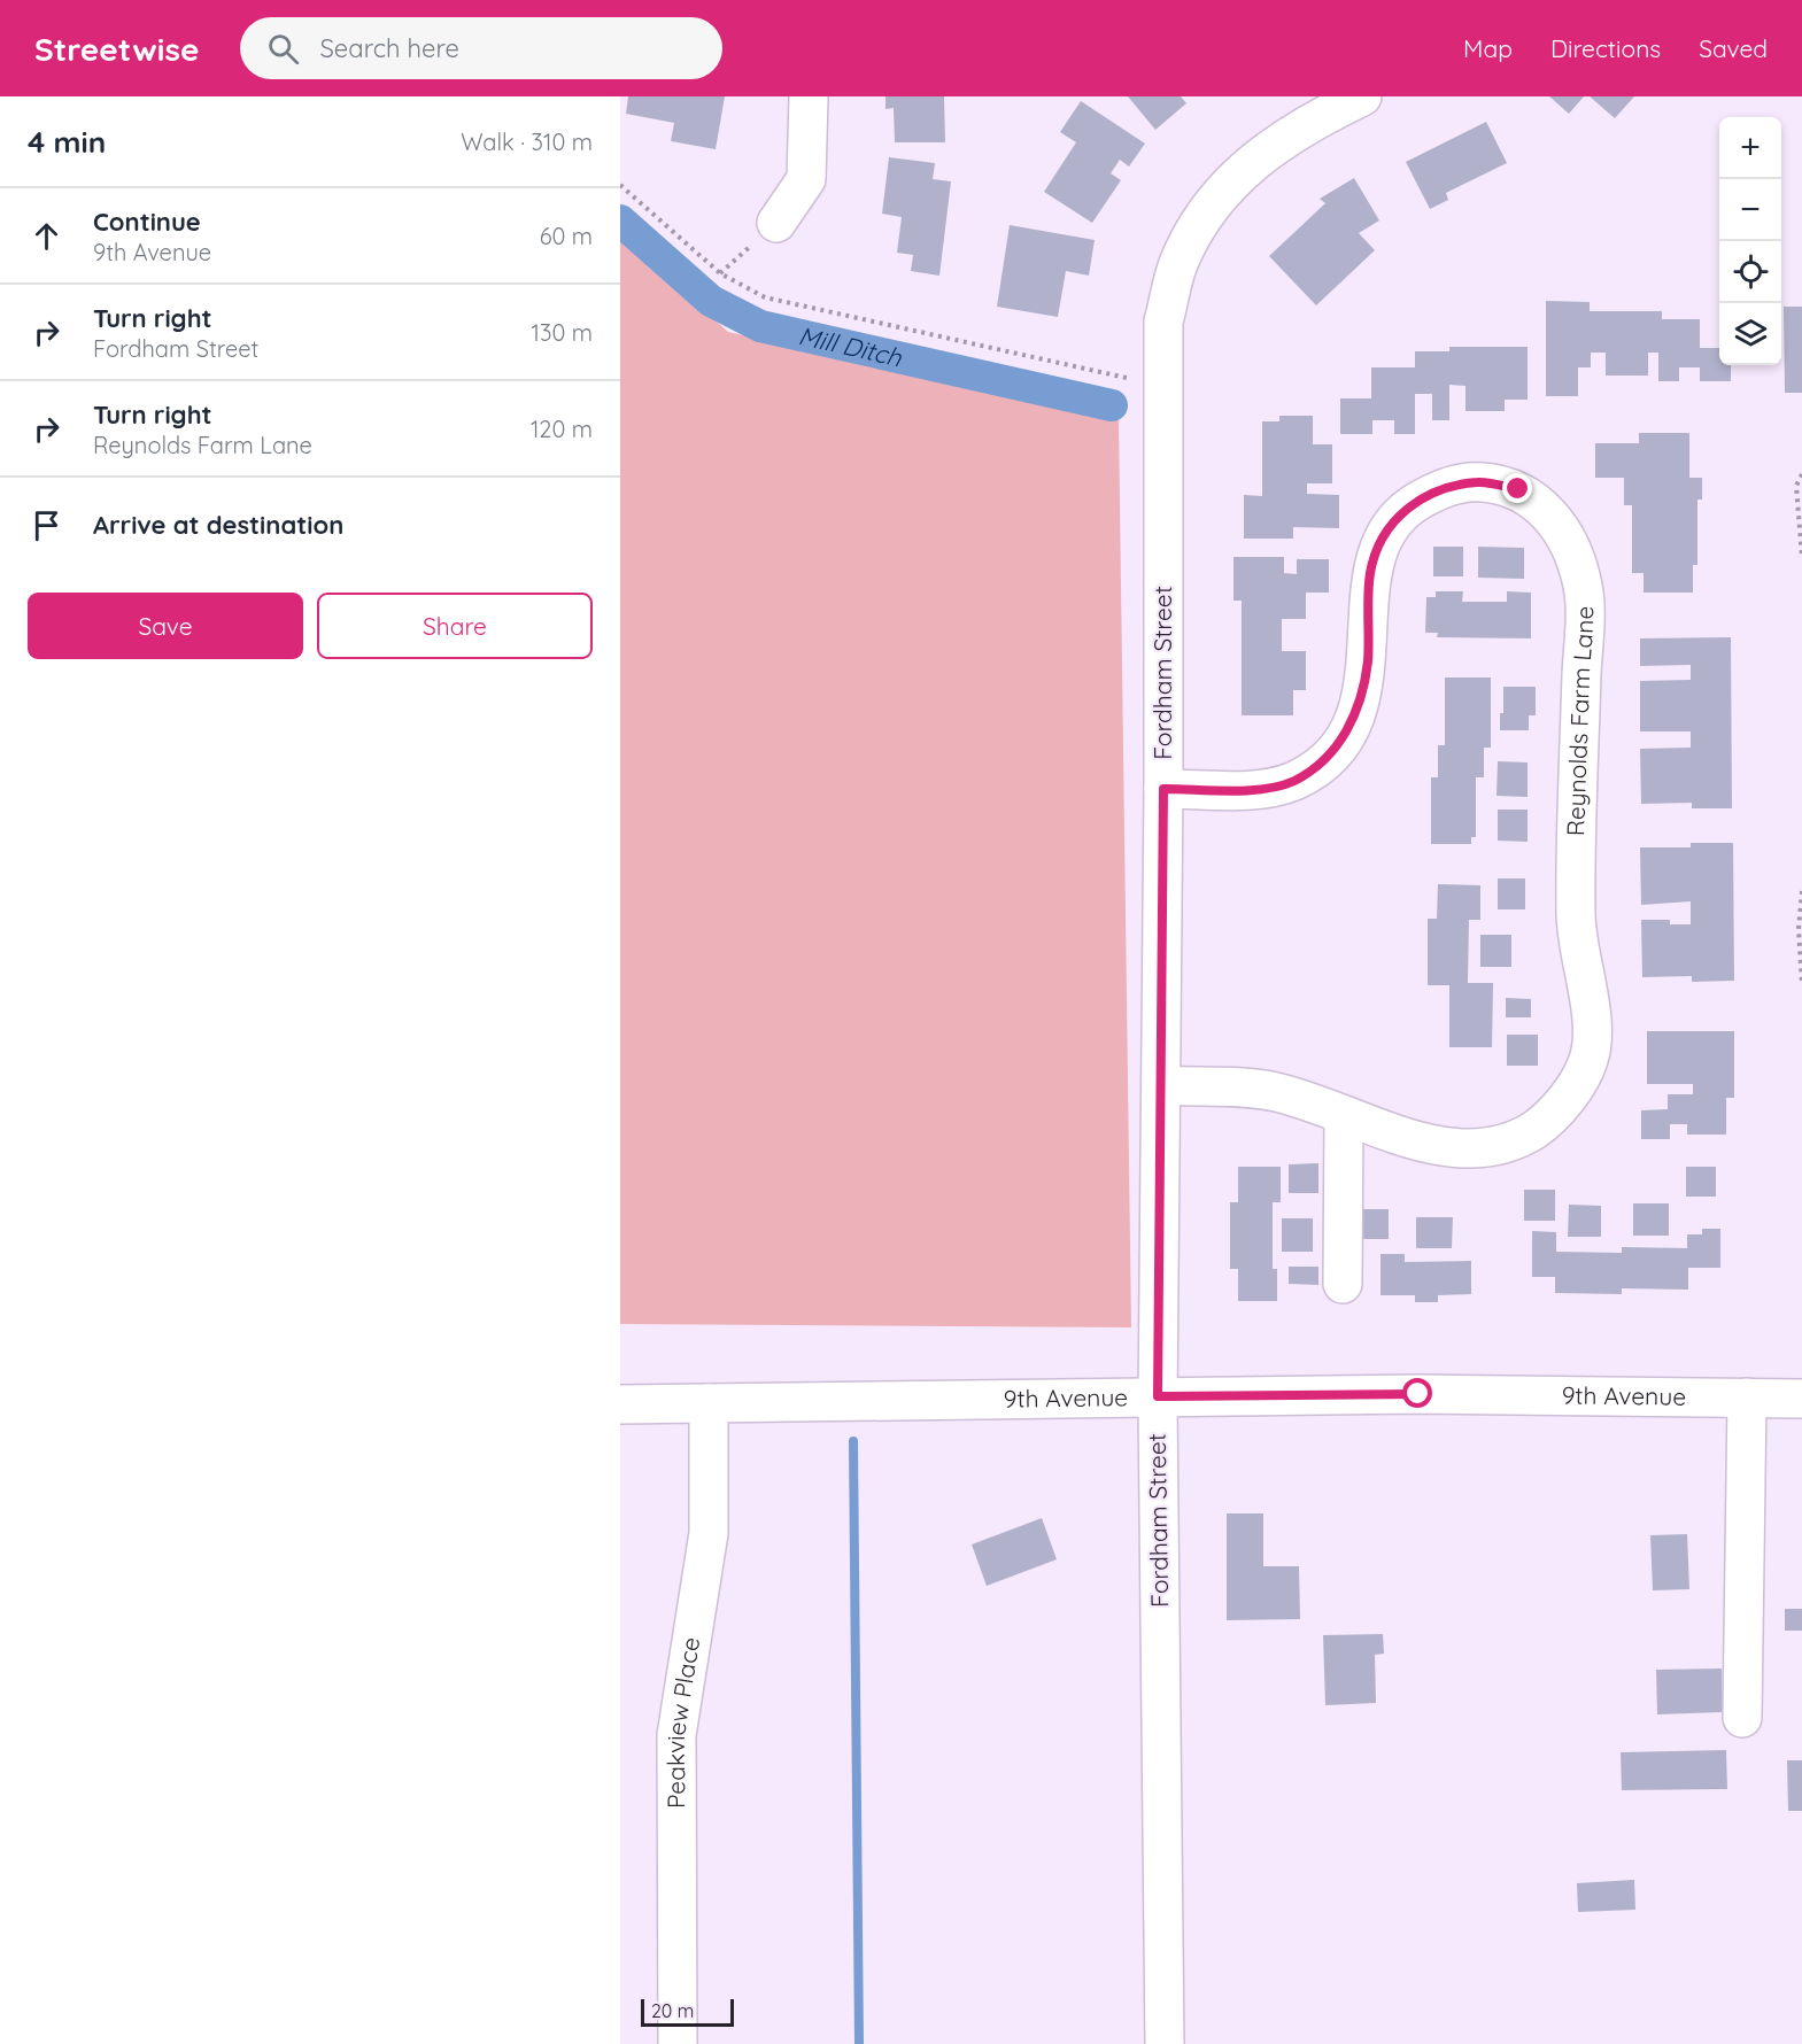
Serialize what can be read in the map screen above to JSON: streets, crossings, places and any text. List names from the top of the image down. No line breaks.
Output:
{"streets":{"street":["Fordham Street","Reynolds Farm Lane","9th Avenue","Peakview Place"]},"crossings":[["Fordham Street","Reynolds Farm Lane"],["Fordham Street","9th Avenue"],["9th Avenue","Peakview Place"]],"water":["Mill Ditch"],"scale_bar":"20 m","page":{"header":"Streetwise","search":"Search here","nav":["Map","Directions","Saved"],"heading":["4 min","Walk · 310 m"],"map_buttons":["+","−"],"list":[["Continue","9th Avenue","60 m"],["Turn right","Fordham Street","130 m"],["Turn right","Reynolds Farm Lane","120 m"],"Arrive at destination"],"buttons":["Save","Share"],"scale":"20 m"}}
